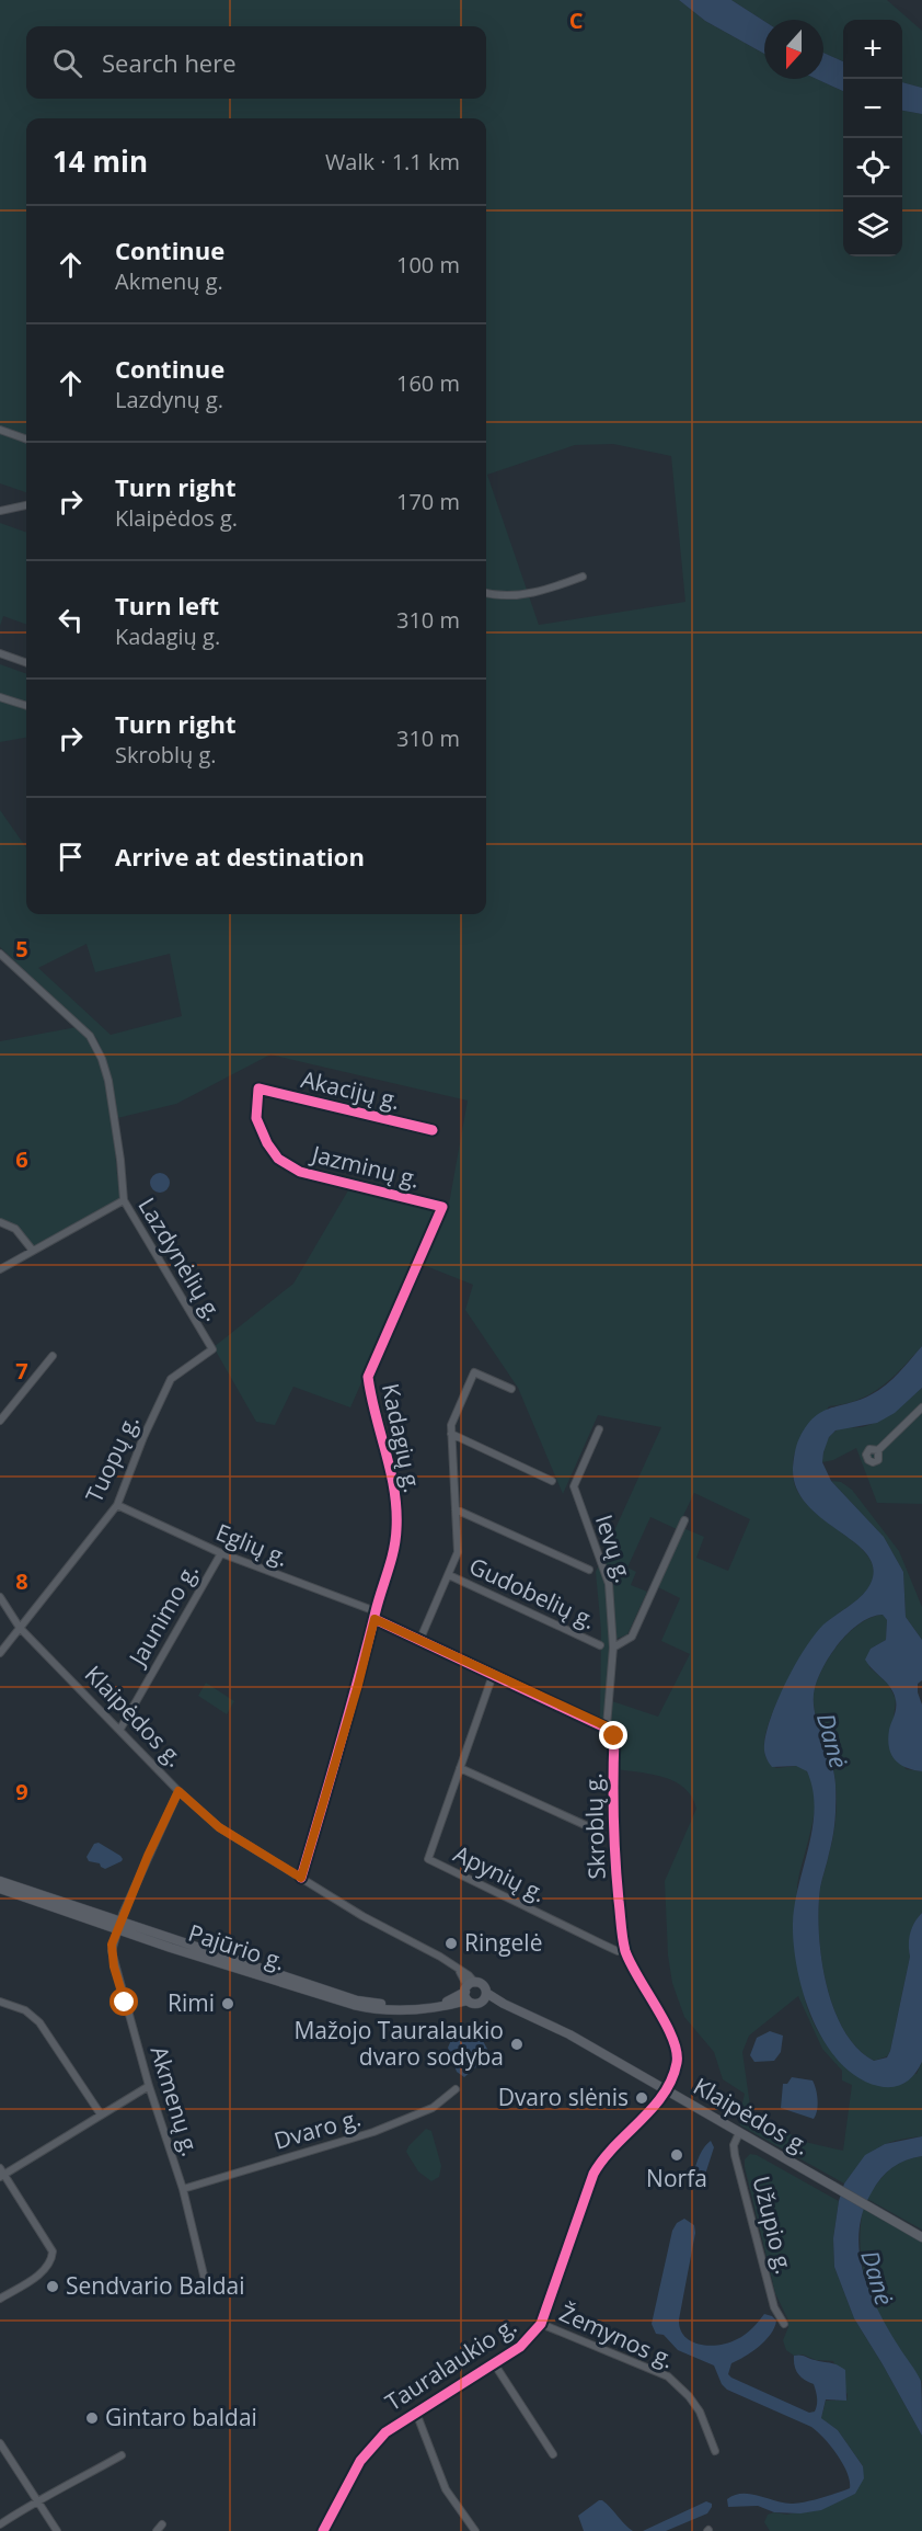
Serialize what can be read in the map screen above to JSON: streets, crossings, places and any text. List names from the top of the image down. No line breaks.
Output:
{"streets":{"main road":["Klaipėdos g.","Pajūrio g."],"street":["Akacijų g.","Jazminų g.","Lazdynėlių g.","Kadagių g.","Tuopų g.","Eglių g.","Ievų g.","Gudobelių g.","Jaunimo g.","Skroblų g.","Apynių g.","Akmenų g.","Dvaro g.","Užupio g.","Žemynos g.","Tauralaukio g."]},"crossings":[["Akacijų g.","Jazminų g."],["Jazminų g.","Kadagių g."],["Lazdynėlių g.","Tuopų g."],["Kadagių g.","Eglių g."],["Kadagių g.","Klaipėdos g."],["Tuopų g.","Eglių g."],["Tuopų g.","Klaipėdos g."],["Eglių g.","Jaunimo g."],["Ievų g.","Skroblų g."],["Jaunimo g.","Klaipėdos g."],["Klaipėdos g.","Skroblų g."],["Klaipėdos g.","Pajūrio g."],["Klaipėdos g.","Akmenų g."],["Klaipėdos g.","Užupio g."],["Klaipėdos g.","Tauralaukio g."],["Skroblų g.","Apynių g."],["Skroblų g.","Tauralaukio g."],["Pajūrio g.","Akmenų g."],["Akmenų g.","Dvaro g."],["Žemynos g.","Tauralaukio g."]],"water":["Danė"],"places":["Ringelė","Rimi","Mažojo Tauralaukio dvaro sodyba","Dvaro slėnis","Norfa","Sendvario Baldai","Gintaro baldai"],"north":"bottom","page":{"map_buttons":["+","−"],"search":"Search here","heading":["14 min","Walk · 1.1 km"],"list":[["Continue","Akmenų g.","100 m"],["Continue","Lazdynų g.","160 m"],["Turn right","Klaipėdos g.","170 m"],["Turn left","Kadagių g.","310 m"],["Turn right","Skroblų g.","310 m"],"Arrive at destination"]},"grid":{"columns":["C"],"rows":["5","6","7","8","9"]}}
